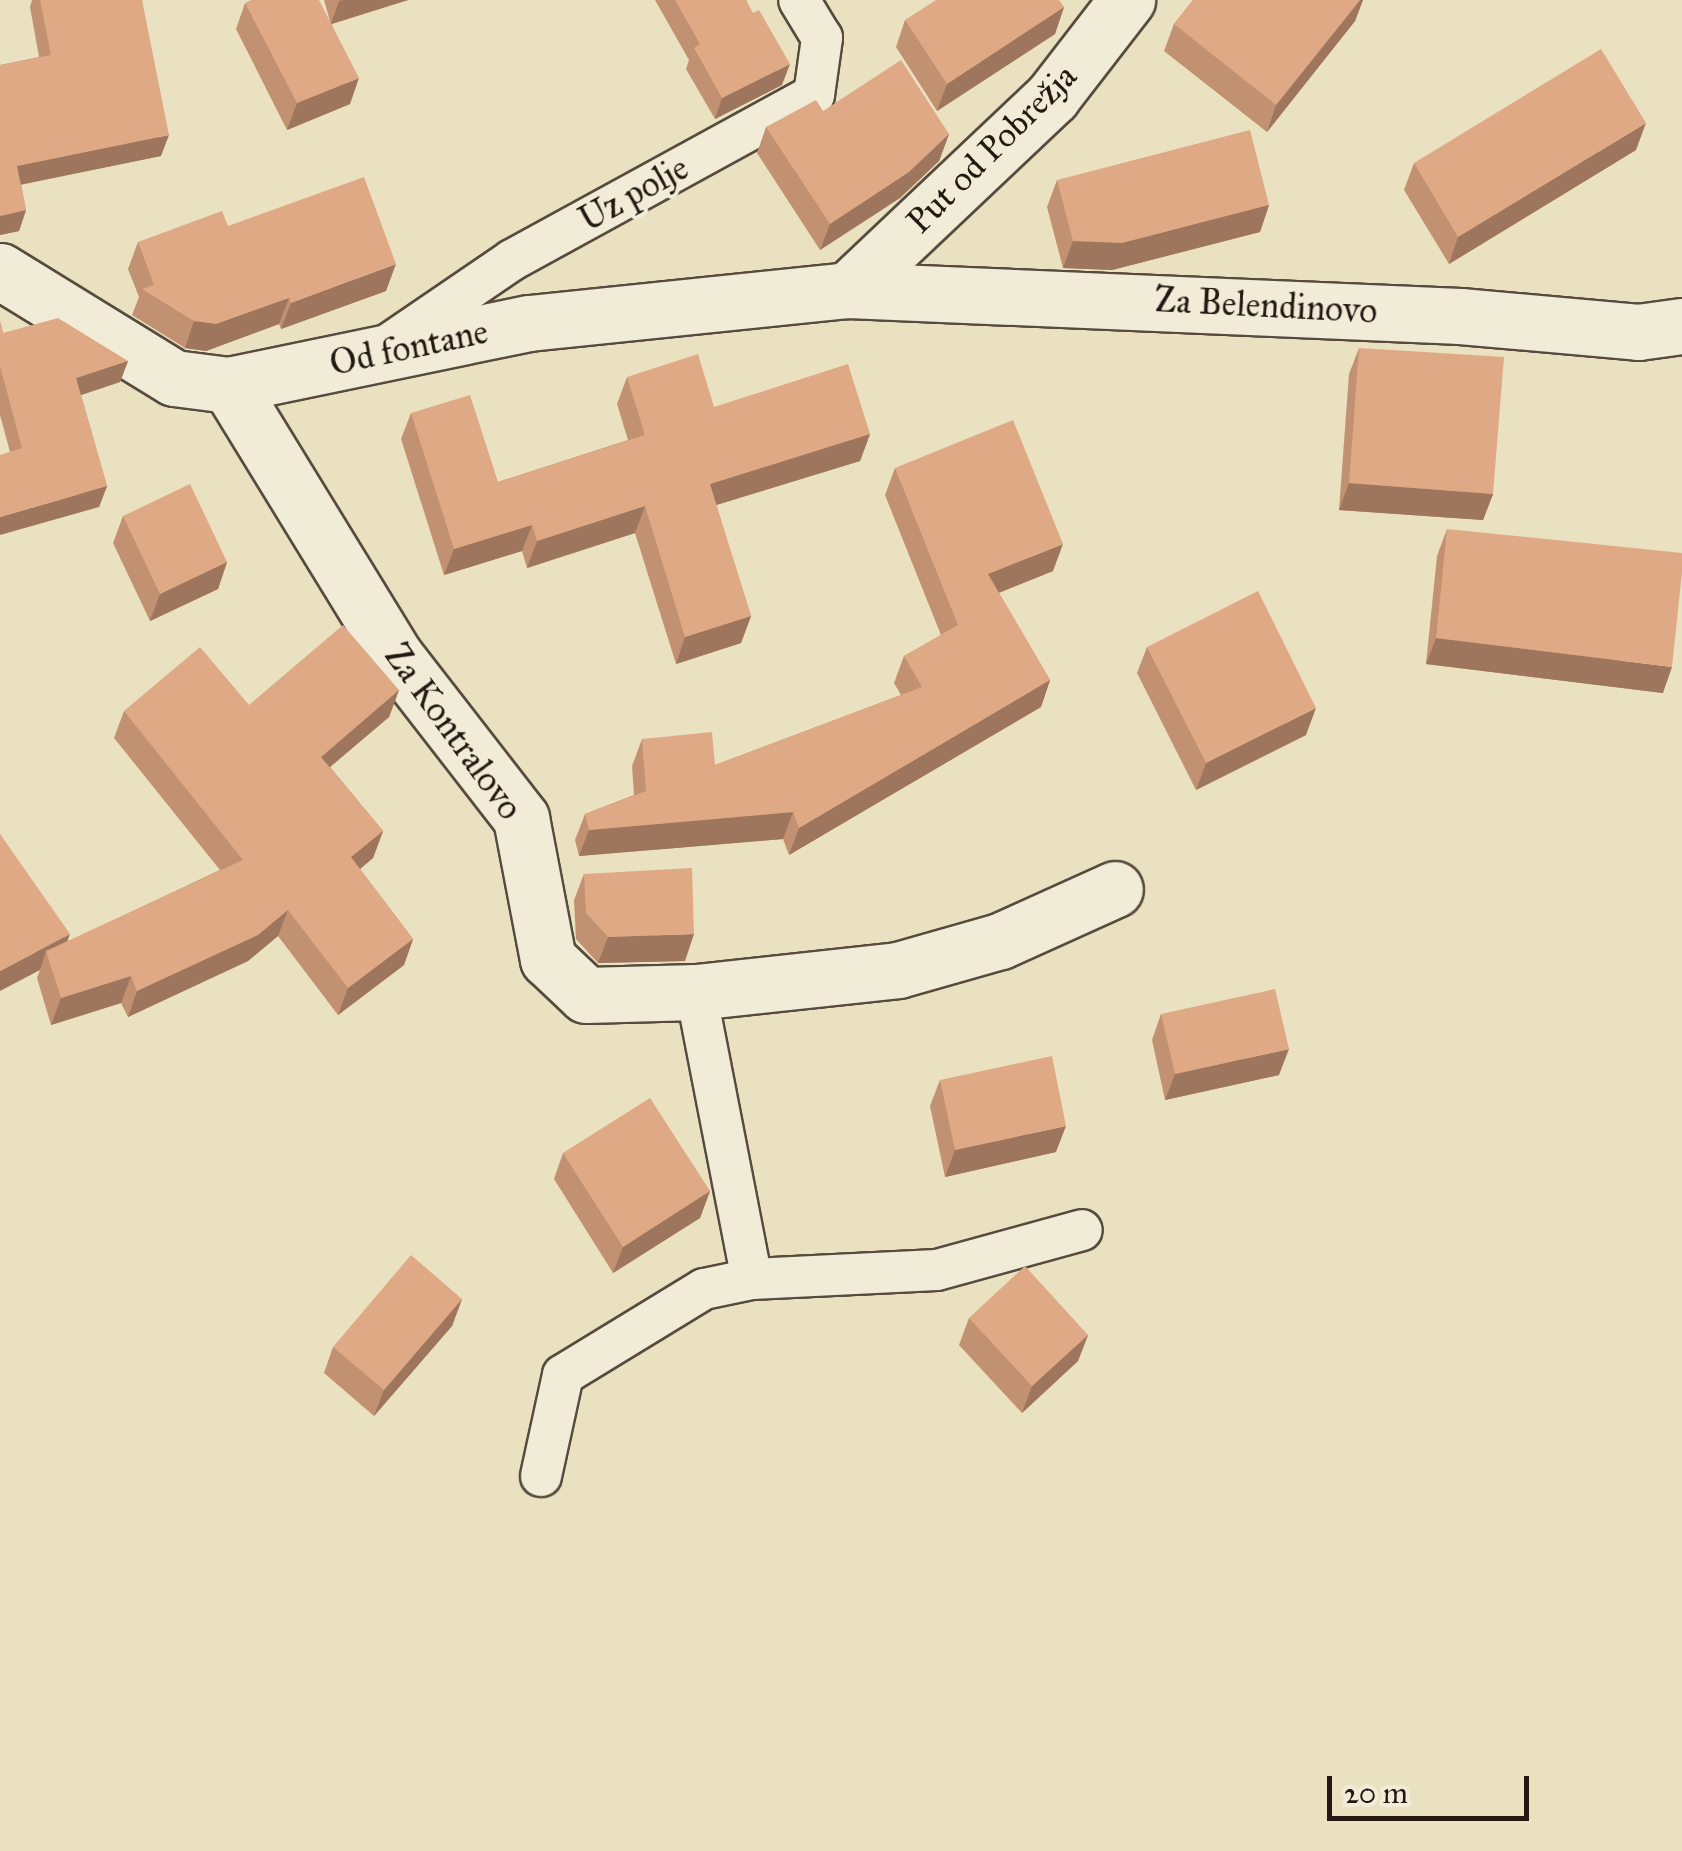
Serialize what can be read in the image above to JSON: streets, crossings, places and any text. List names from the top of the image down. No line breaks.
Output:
{"streets":{"street":["Put od Pobrežja","Za Belendinovo","Od fontane","Za Kontralovo"],"lane":["Uz polje"]},"crossings":[["Put od Pobrežja","Za Belendinovo"],["Put od Pobrežja","Od fontane"],["Uz polje","Od fontane"],["Za Belendinovo","Od fontane"],["Od fontane","Za Kontralovo"]],"scale_bar":"20 m"}
